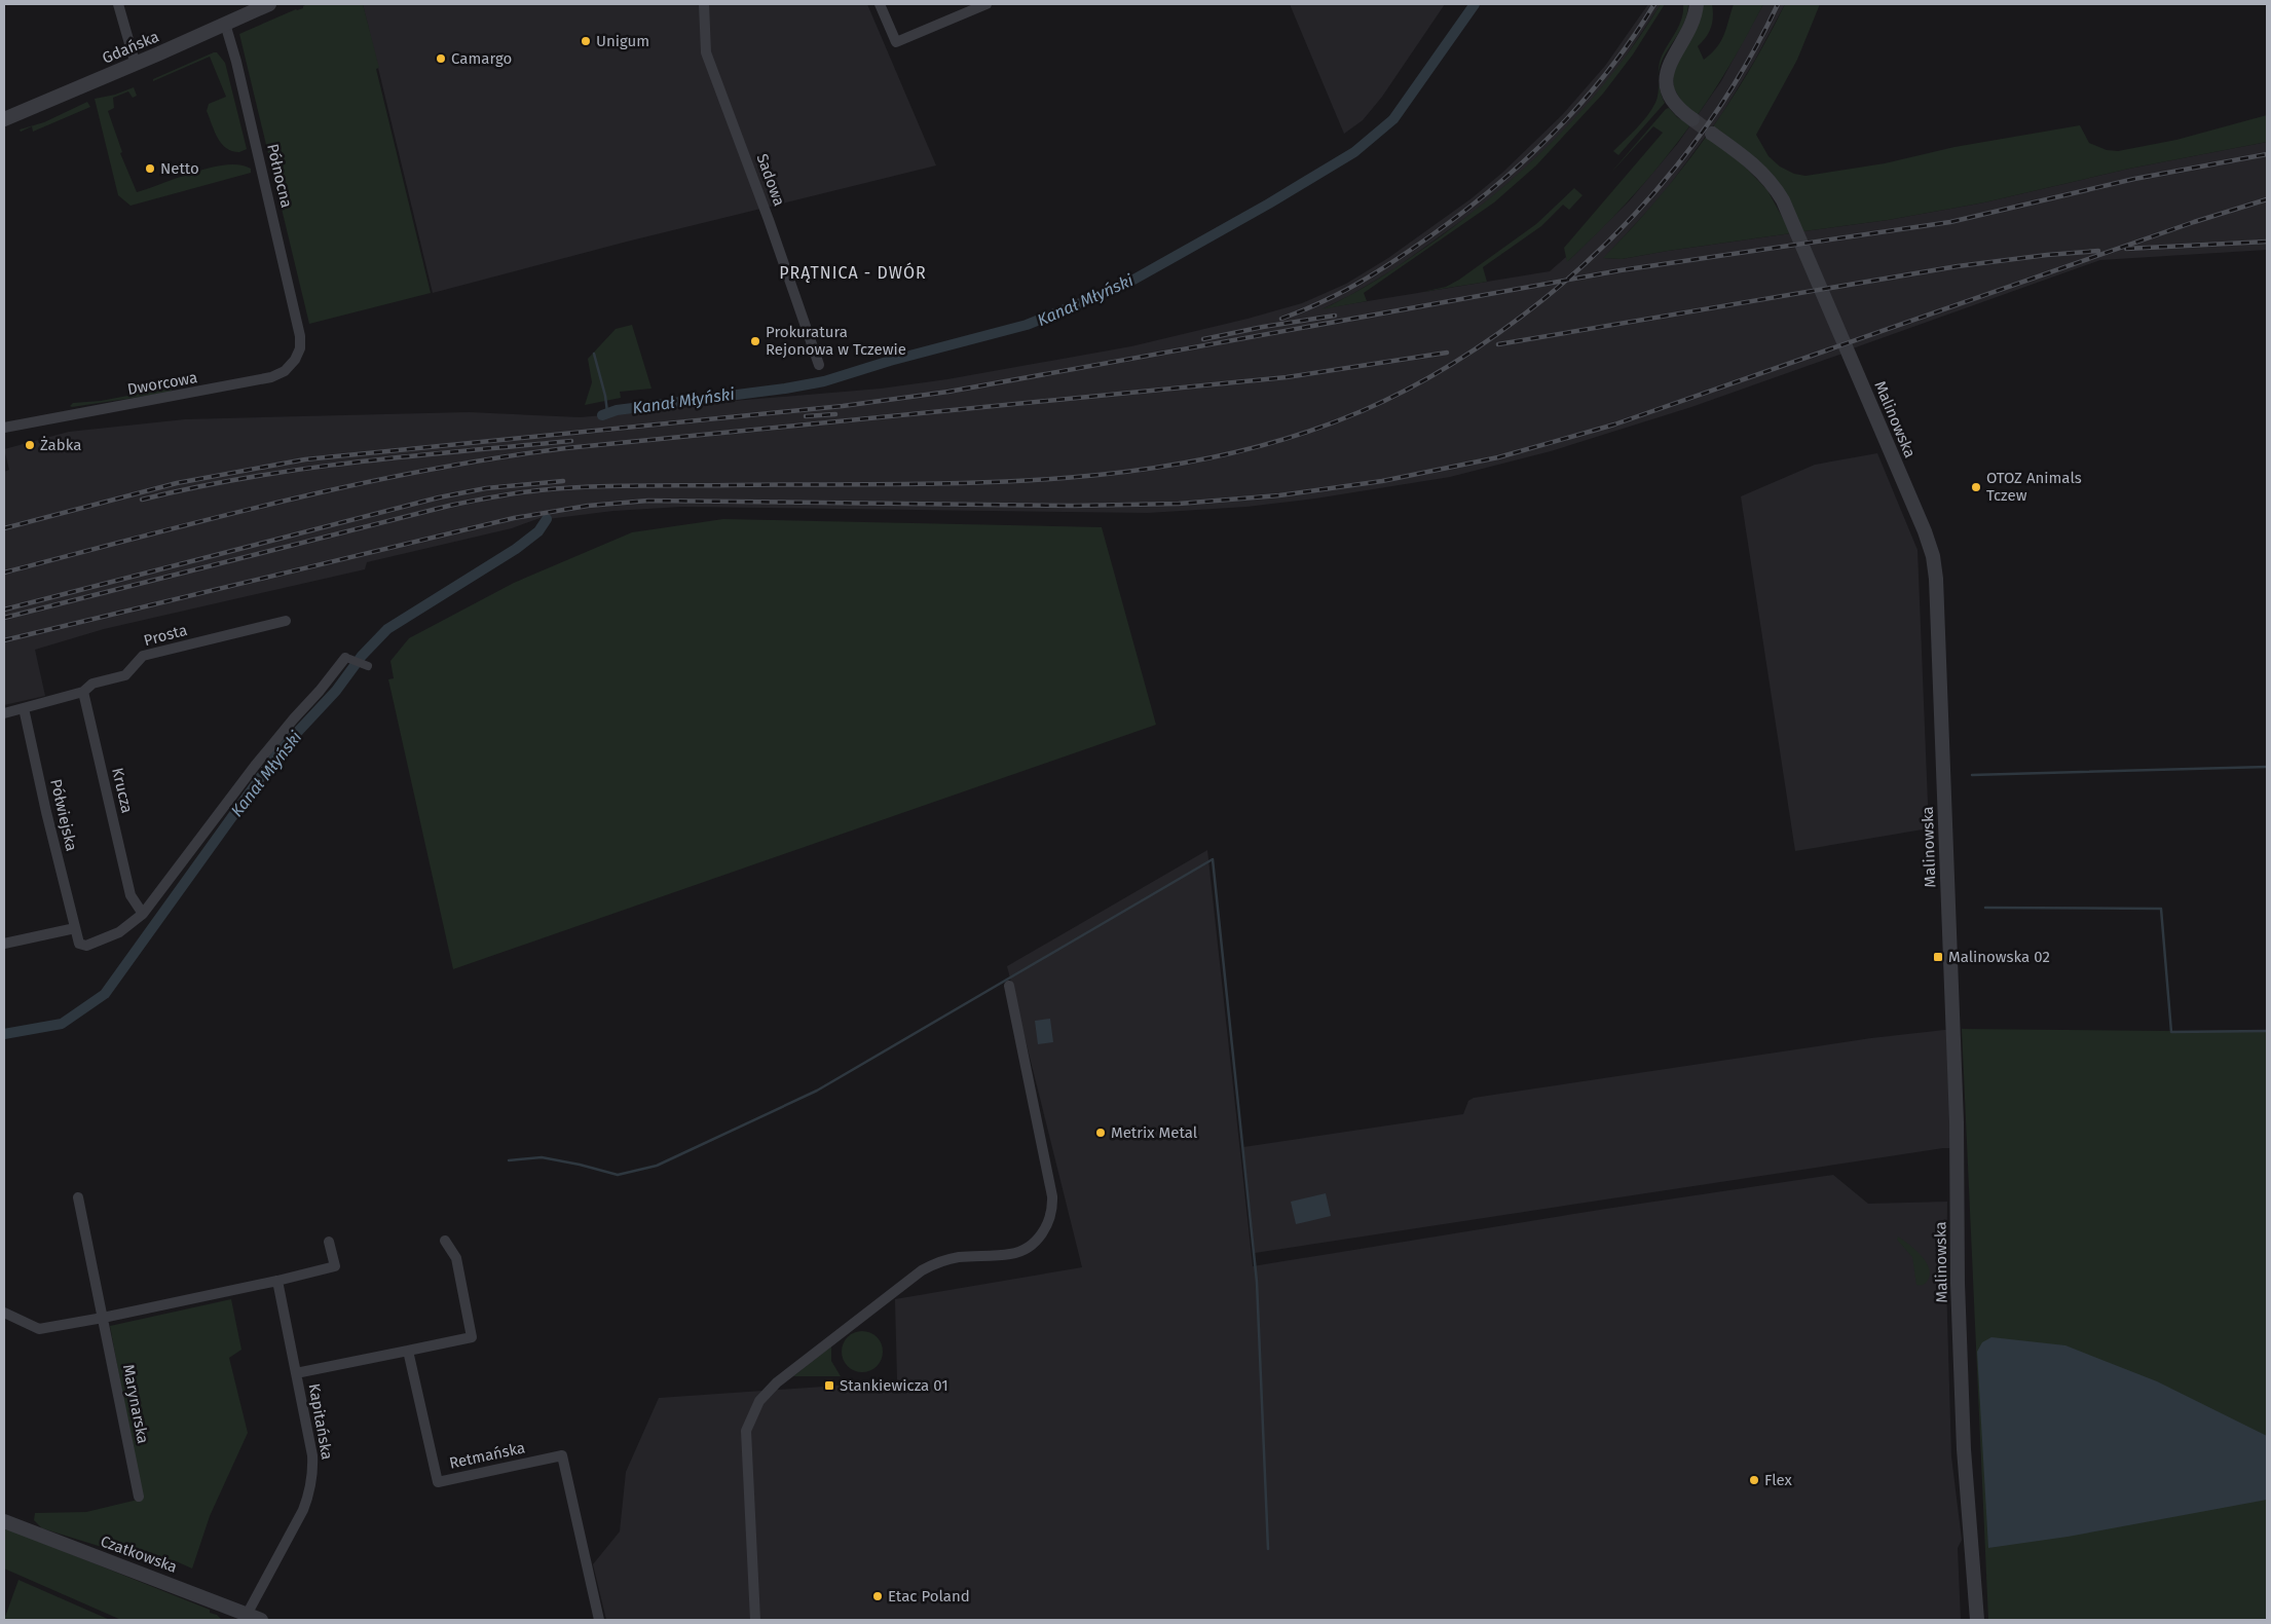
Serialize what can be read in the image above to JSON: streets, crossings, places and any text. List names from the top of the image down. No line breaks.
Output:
{"streets":{"street":["Gdańska","Północna","Sadowa","Dworcowa","Malinowska","Prosta","Krucza","Półwiejska","Marynarska","Kapitańska","Retmańska","Czatkowska"]},"crossings":[["Gdańska","Północna"],["Północna","Dworcowa"],["Prosta","Krucza"],["Prosta","Półwiejska"],["Kapitańska","Czatkowska"]],"districts":["PRĄTNICA - DWÓR"],"water":["Kanał Młyński"],"places":{"other":["Unigum","Camargo","Netto","Prokuratura Rejonowa w Tczewie","Żabka","OTOZ Animals Tczew","Metrix Metal","Flex","Etac Poland"],"transit":["Malinowska 02","Stankiewicza 01"]}}
